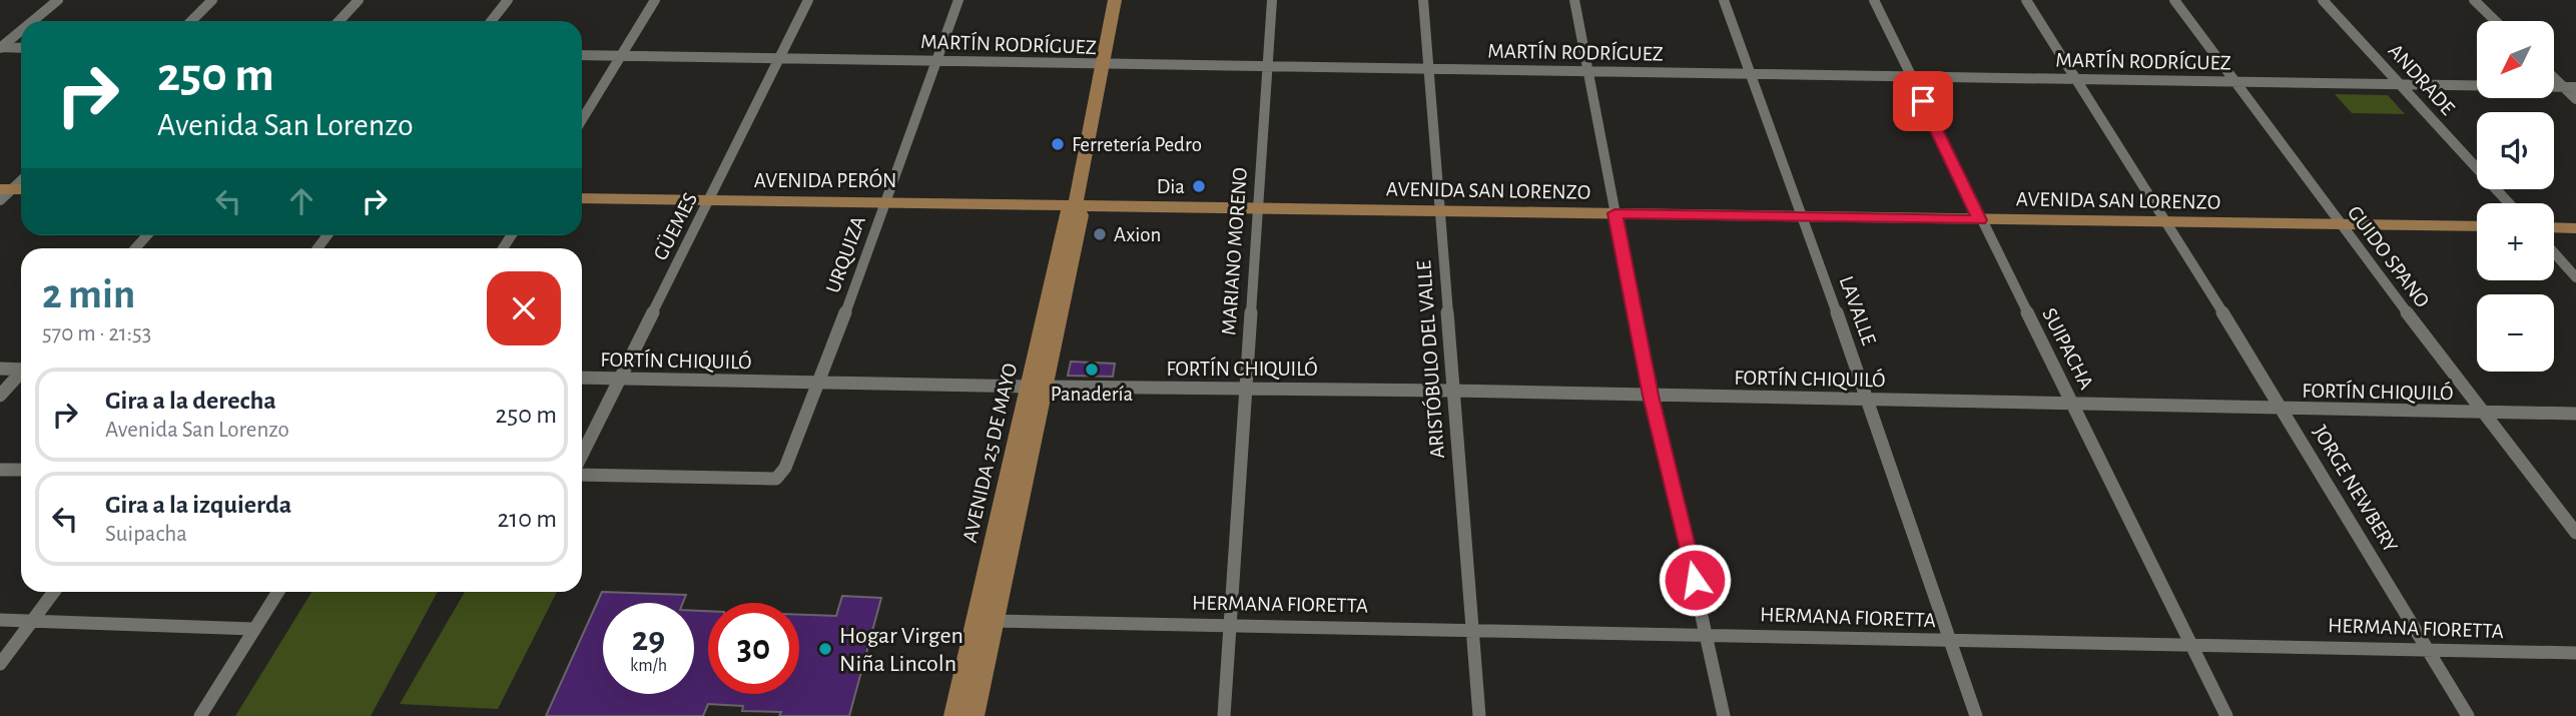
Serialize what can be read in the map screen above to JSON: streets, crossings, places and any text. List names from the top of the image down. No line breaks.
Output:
{"streets":{"main road":["AVENIDA PERÓN","AVENIDA SAN LORENZO","AVENIDA 25 DE MAYO"],"street":["MARTÍN RODRÍGUEZ","ANDRADE","GÜEMES","MARIANO MORENO","URQUIZA","GUIDO SPANO","LAVALLE","SUIPACHA","ARISTÓBULO DEL VALLE","FORTÍN CHIQUILÓ","JORGE NEWBERY","HERMANA FIORETTA"]},"crossings":[["MARTÍN RODRÍGUEZ","ANDRADE"],["MARTÍN RODRÍGUEZ","GÜEMES"],["MARTÍN RODRÍGUEZ","MARIANO MORENO"],["MARTÍN RODRÍGUEZ","URQUIZA"],["MARTÍN RODRÍGUEZ","GUIDO SPANO"],["MARTÍN RODRÍGUEZ","LAVALLE"],["MARTÍN RODRÍGUEZ","SUIPACHA"],["MARTÍN RODRÍGUEZ","ARISTÓBULO DEL VALLE"],["MARTÍN RODRÍGUEZ","AVENIDA 25 DE MAYO"],["MARTÍN RODRÍGUEZ","JORGE NEWBERY"],["AVENIDA PERÓN","AVENIDA SAN LORENZO"],["AVENIDA PERÓN","GÜEMES"],["AVENIDA PERÓN","URQUIZA"],["AVENIDA PERÓN","AVENIDA 25 DE MAYO"],["AVENIDA SAN LORENZO","MARIANO MORENO"],["AVENIDA SAN LORENZO","GUIDO SPANO"],["AVENIDA SAN LORENZO","LAVALLE"],["AVENIDA SAN LORENZO","SUIPACHA"],["AVENIDA SAN LORENZO","ARISTÓBULO DEL VALLE"],["AVENIDA SAN LORENZO","AVENIDA 25 DE MAYO"],["AVENIDA SAN LORENZO","JORGE NEWBERY"],["GÜEMES","FORTÍN CHIQUILÓ"],["MARIANO MORENO","FORTÍN CHIQUILÓ"],["MARIANO MORENO","HERMANA FIORETTA"],["URQUIZA","FORTÍN CHIQUILÓ"],["GUIDO SPANO","FORTÍN CHIQUILÓ"],["LAVALLE","FORTÍN CHIQUILÓ"],["LAVALLE","HERMANA FIORETTA"],["SUIPACHA","FORTÍN CHIQUILÓ"],["SUIPACHA","HERMANA FIORETTA"],["ARISTÓBULO DEL VALLE","FORTÍN CHIQUILÓ"],["ARISTÓBULO DEL VALLE","HERMANA FIORETTA"],["FORTÍN CHIQUILÓ","AVENIDA 25 DE MAYO"],["FORTÍN CHIQUILÓ","JORGE NEWBERY"],["AVENIDA 25 DE MAYO","HERMANA FIORETTA"],["JORGE NEWBERY","HERMANA FIORETTA"]],"places":["Ferretería Pedro","Dia","Axion","Panadería","Hogar Virgen Niña Lincoln"],"north":"bottom left","page":{"map_buttons":["+","−"],"turn":["250 m","Avenida San Lorenzo"],"heading":["2 min","570 m · 21:53"],"list":[{"name":"Gira a la derecha","note":"Avenida San Lorenzo","value":"250 m"},{"name":"Gira a la izquierda","note":"Suipacha","value":"210 m"}],"speed":"29 km/h","limit":"30"}}
